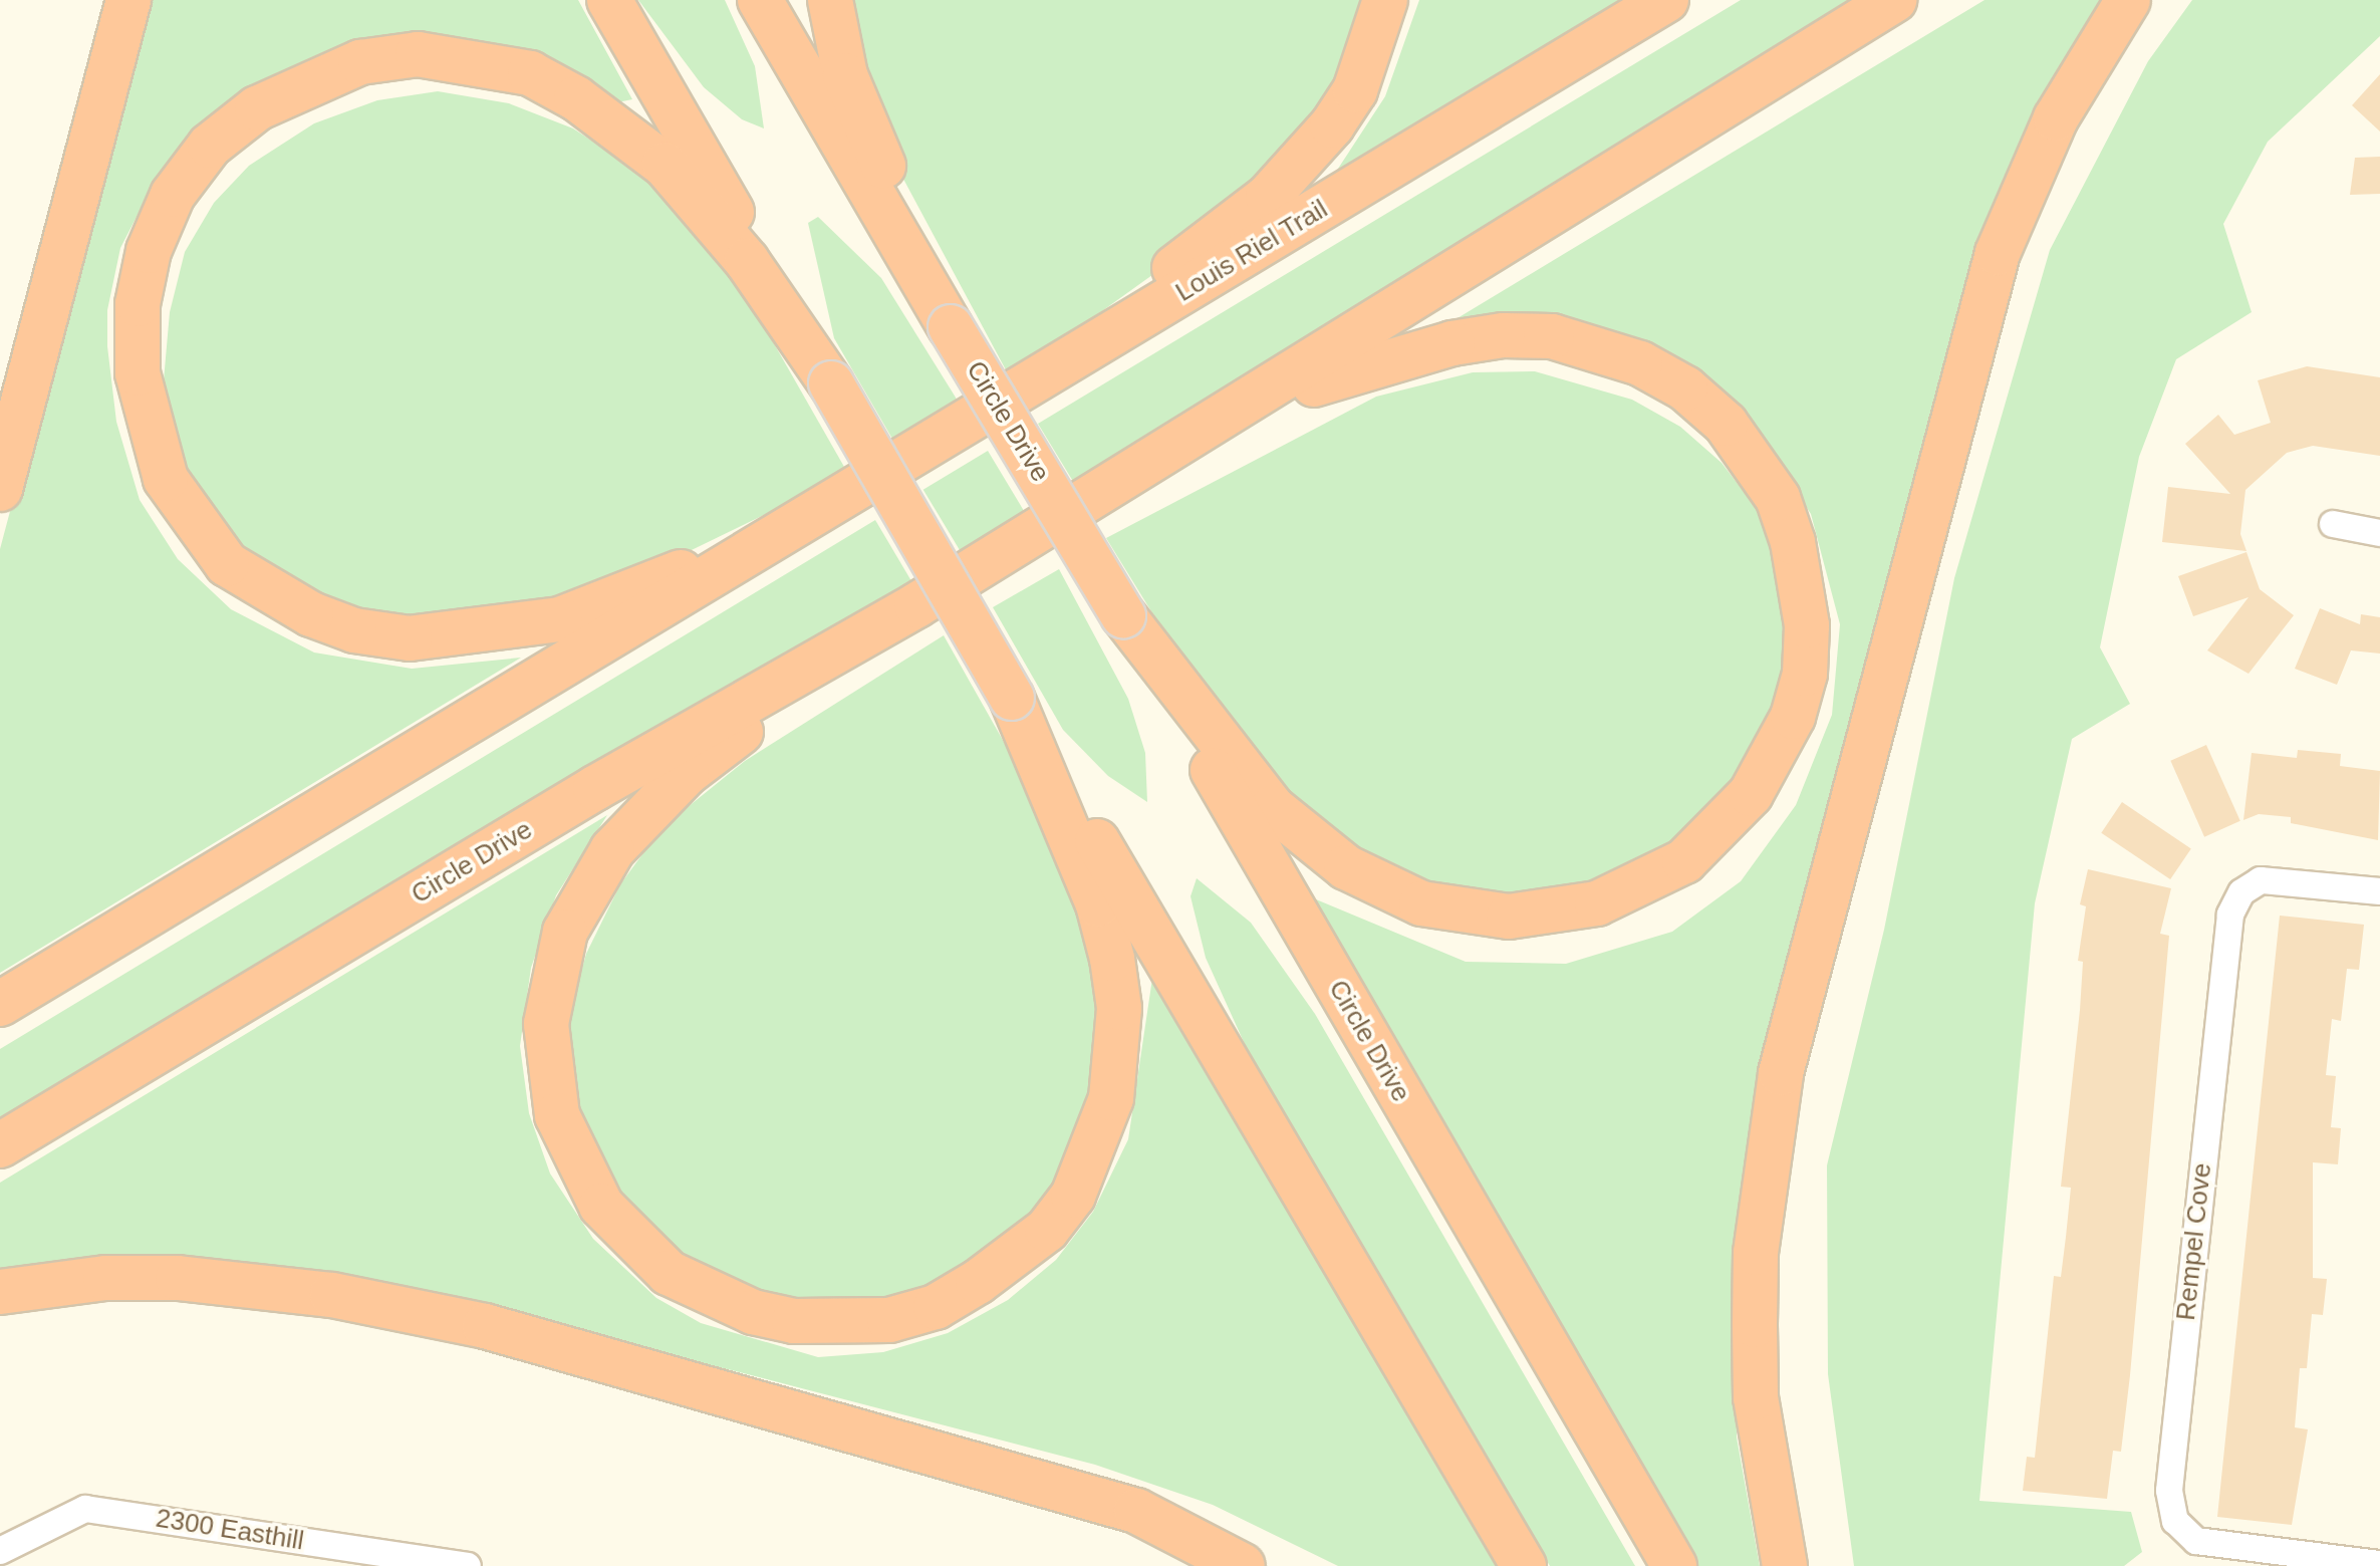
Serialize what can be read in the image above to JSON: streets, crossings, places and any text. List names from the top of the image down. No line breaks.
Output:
{"streets":{"highway":["Louis Riel Trail","Circle Drive"],"street":["Rempel Cove","2300 Easthill"]}}
